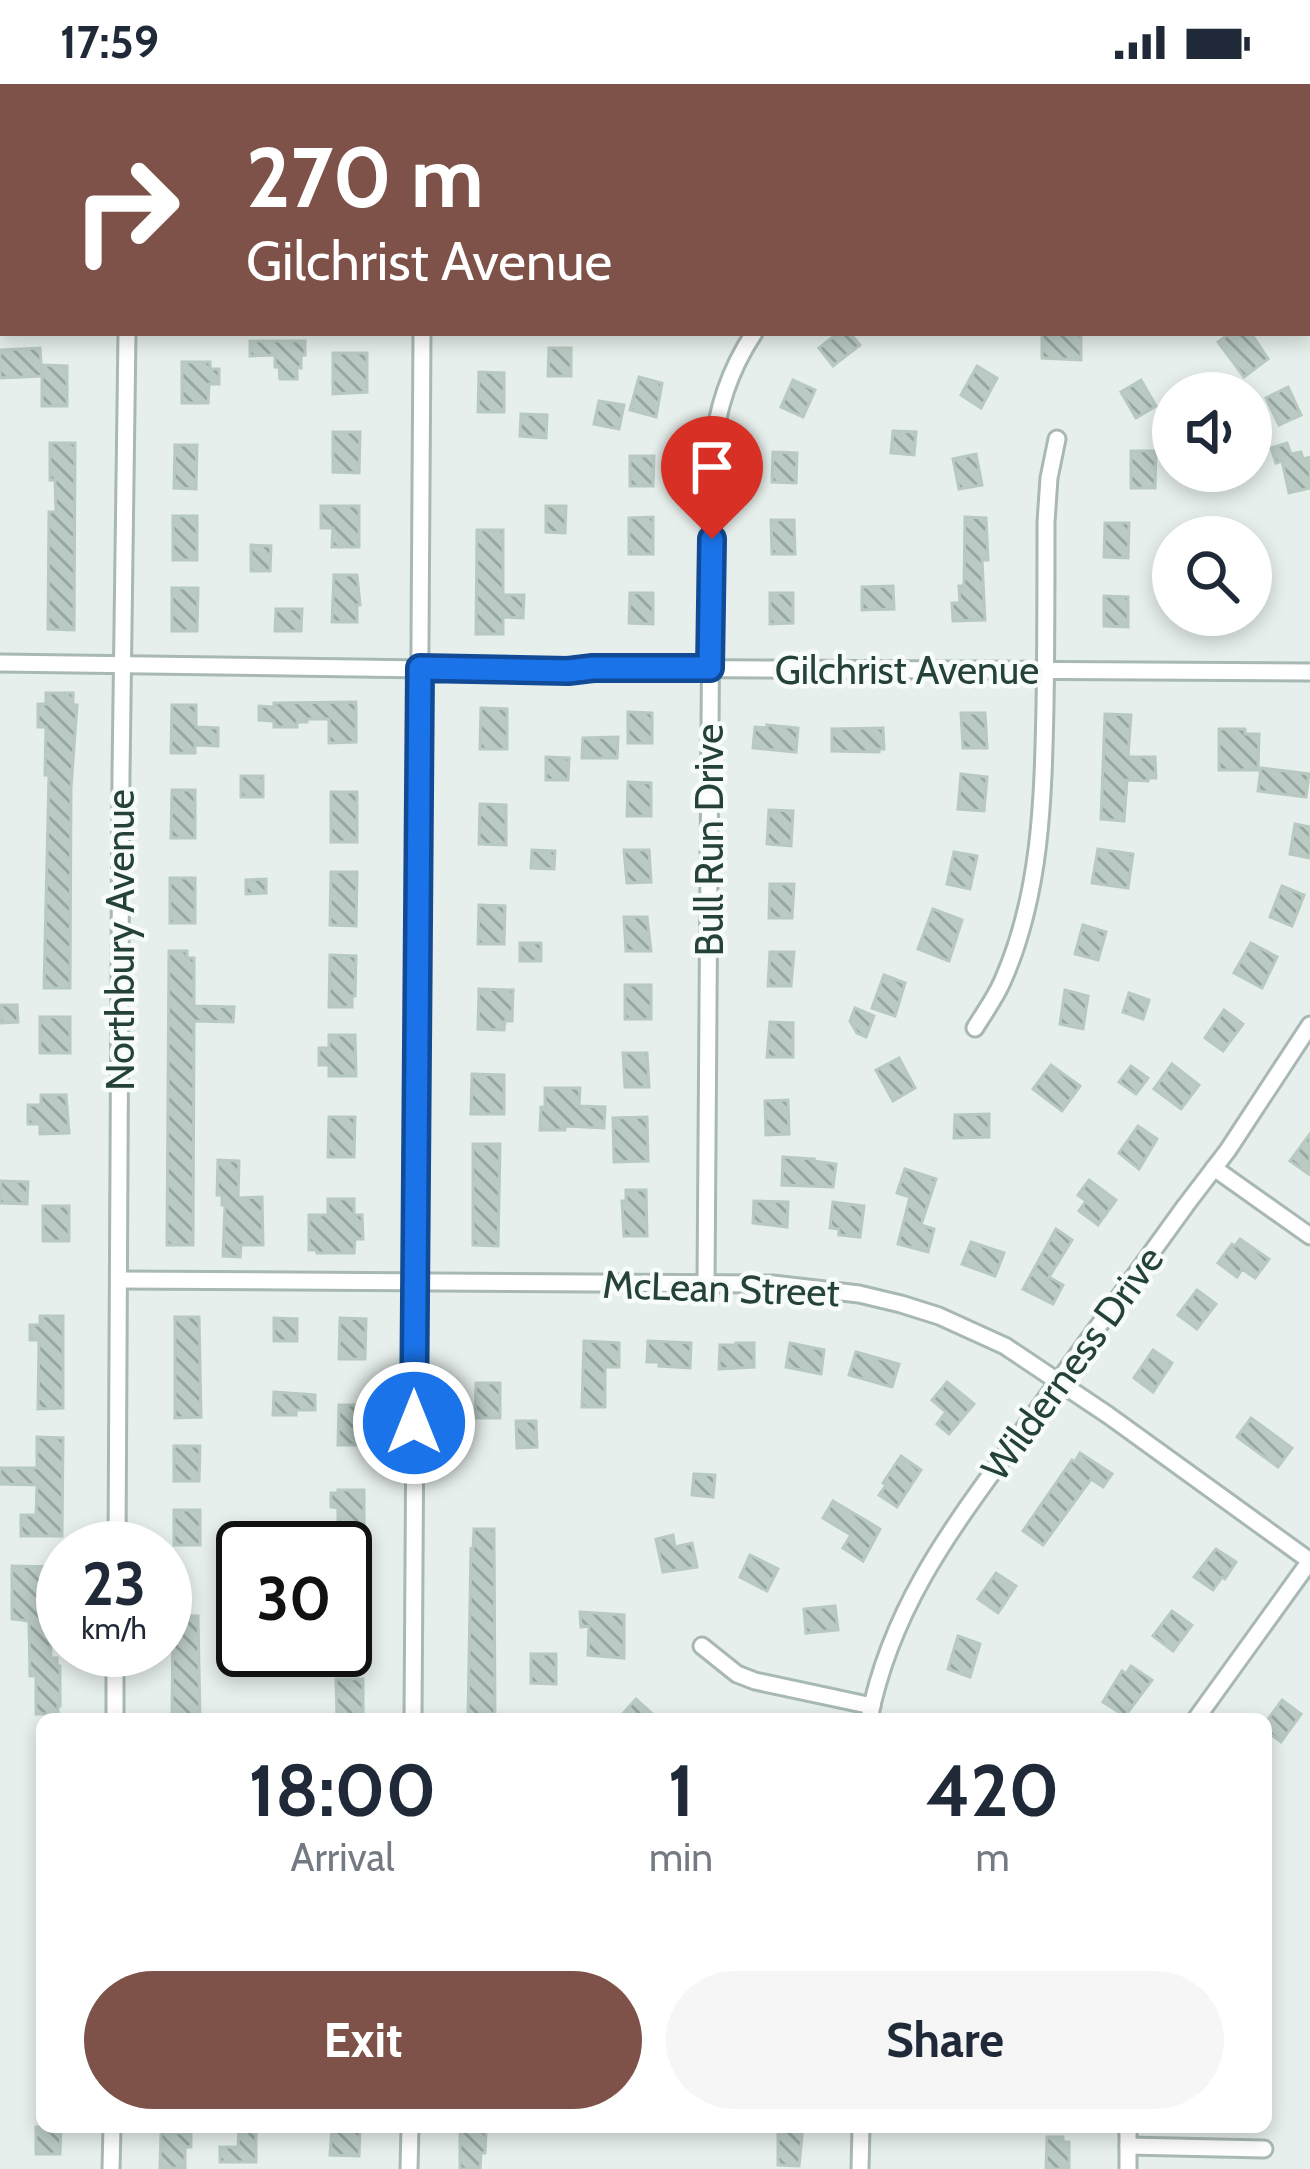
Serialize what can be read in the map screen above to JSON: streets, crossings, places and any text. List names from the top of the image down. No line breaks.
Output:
{"streets":{"street":["Gilchrist Avenue","Bull Run Drive","Northbury Avenue","McLean Street","Wilderness Drive"]},"crossings":[["Gilchrist Avenue","Bull Run Drive"],["Gilchrist Avenue","Northbury Avenue"],["Bull Run Drive","McLean Street"],["Northbury Avenue","McLean Street"],["McLean Street","Wilderness Drive"]],"page":{"status":"17:59","turn":["270 m","Gilchrist Avenue"],"speed":"23 km/h","limit":"30","eta":["18:00","Arrival","1","min","420","m"],"buttons":["Exit","Share"]}}
